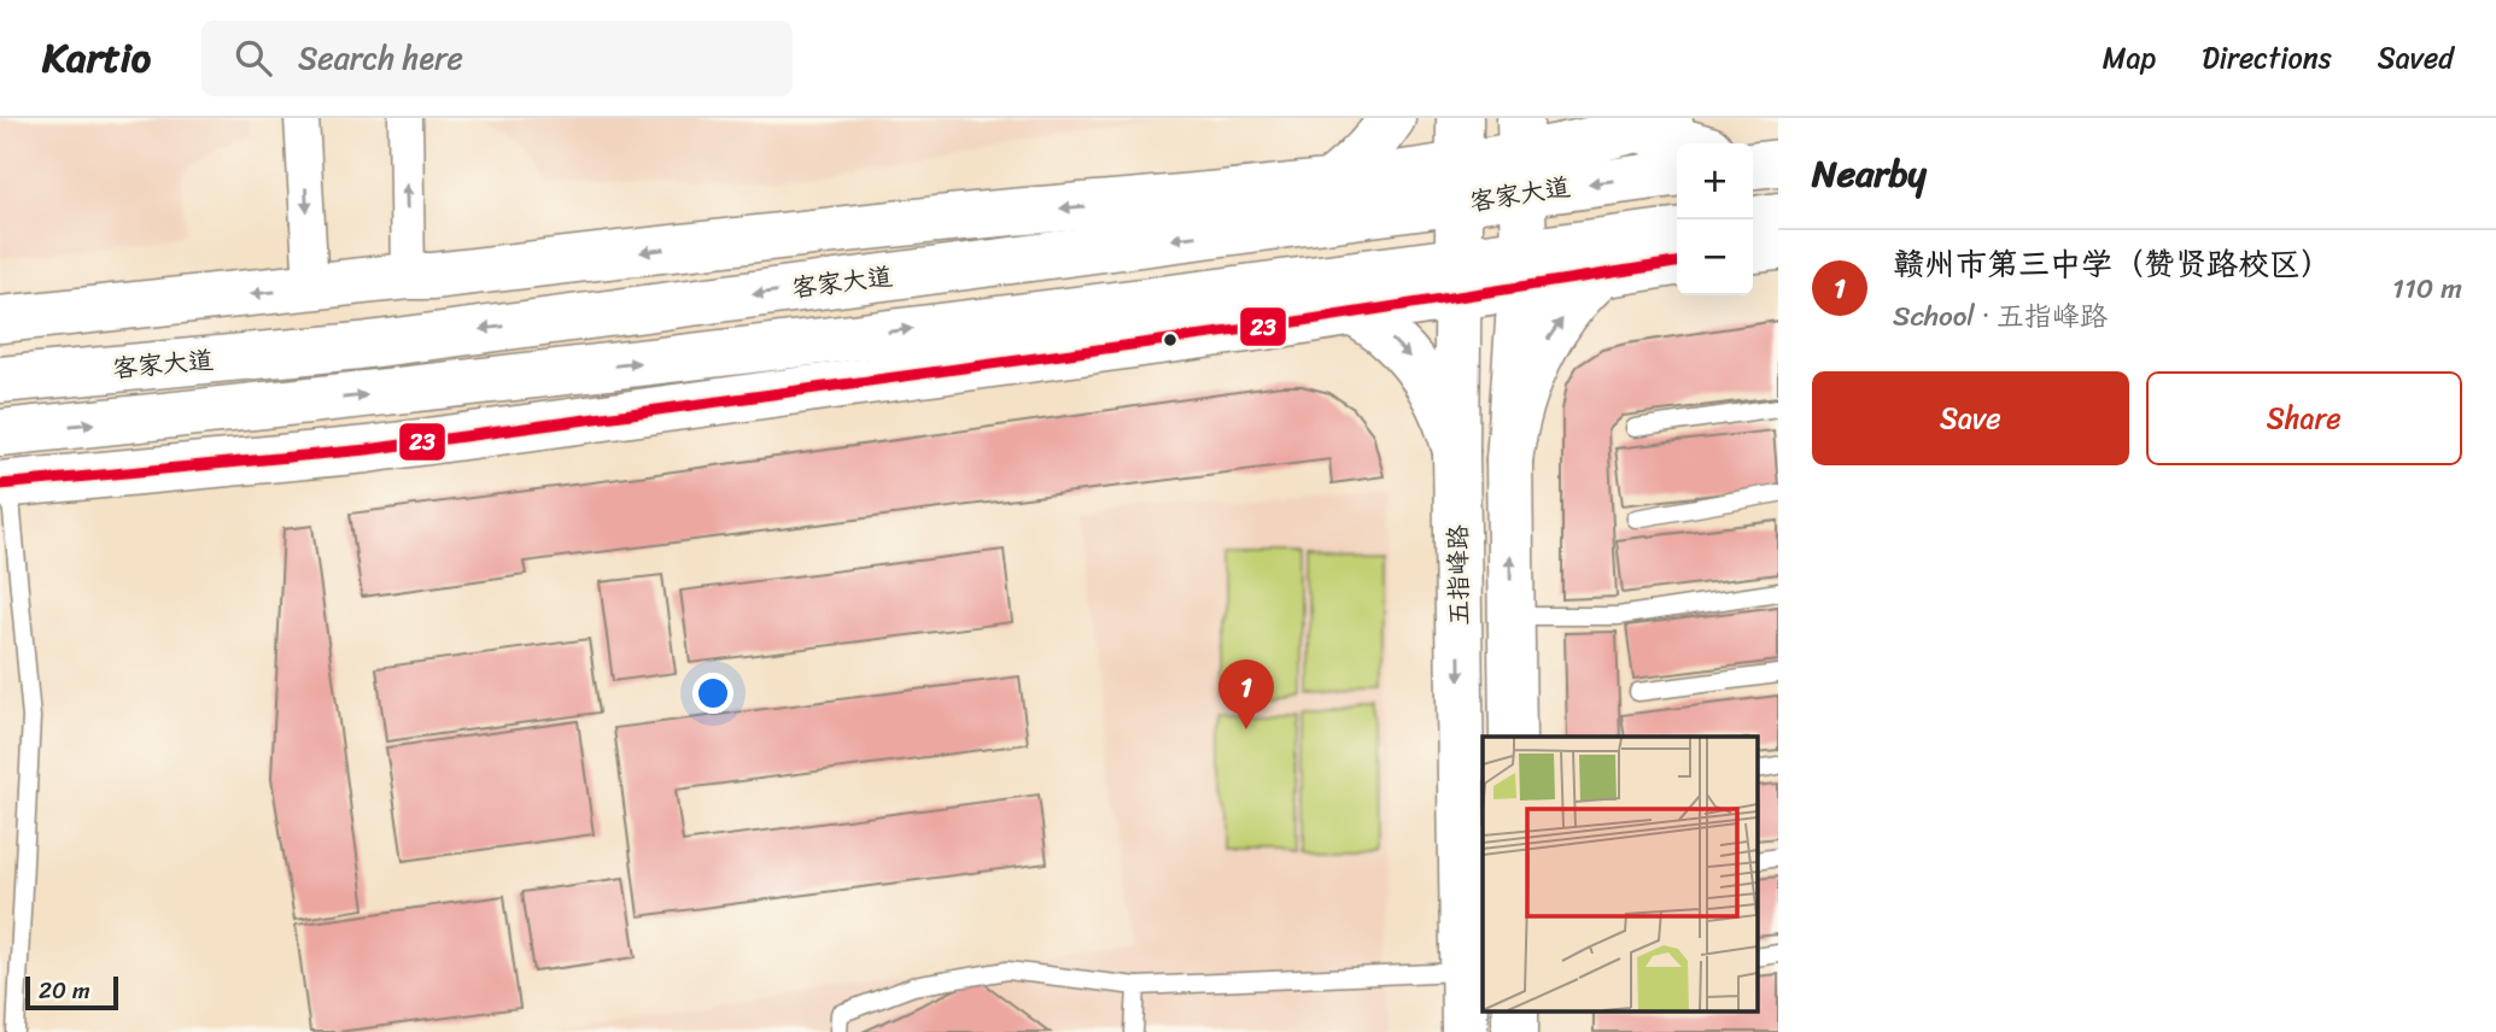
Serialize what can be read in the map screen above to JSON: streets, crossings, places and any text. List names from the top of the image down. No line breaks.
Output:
{"streets":{"main road":["客家大道","五指峰路"]},"crossings":[["客家大道","五指峰路"]],"lines":["transit line 23"],"scale_bar":"20 m","page":{"header":"Kartio","search":"Search here","nav":["Map","Directions","Saved"],"heading":"Nearby","map_buttons":["+","−"],"list":[{"mark":"1","name":"赣州市第三中学（赞贤路校区）","note":"School · 五指峰路","value":"110 m"}],"buttons":["Save","Share"],"pins":"1","scale":"20 m"}}
